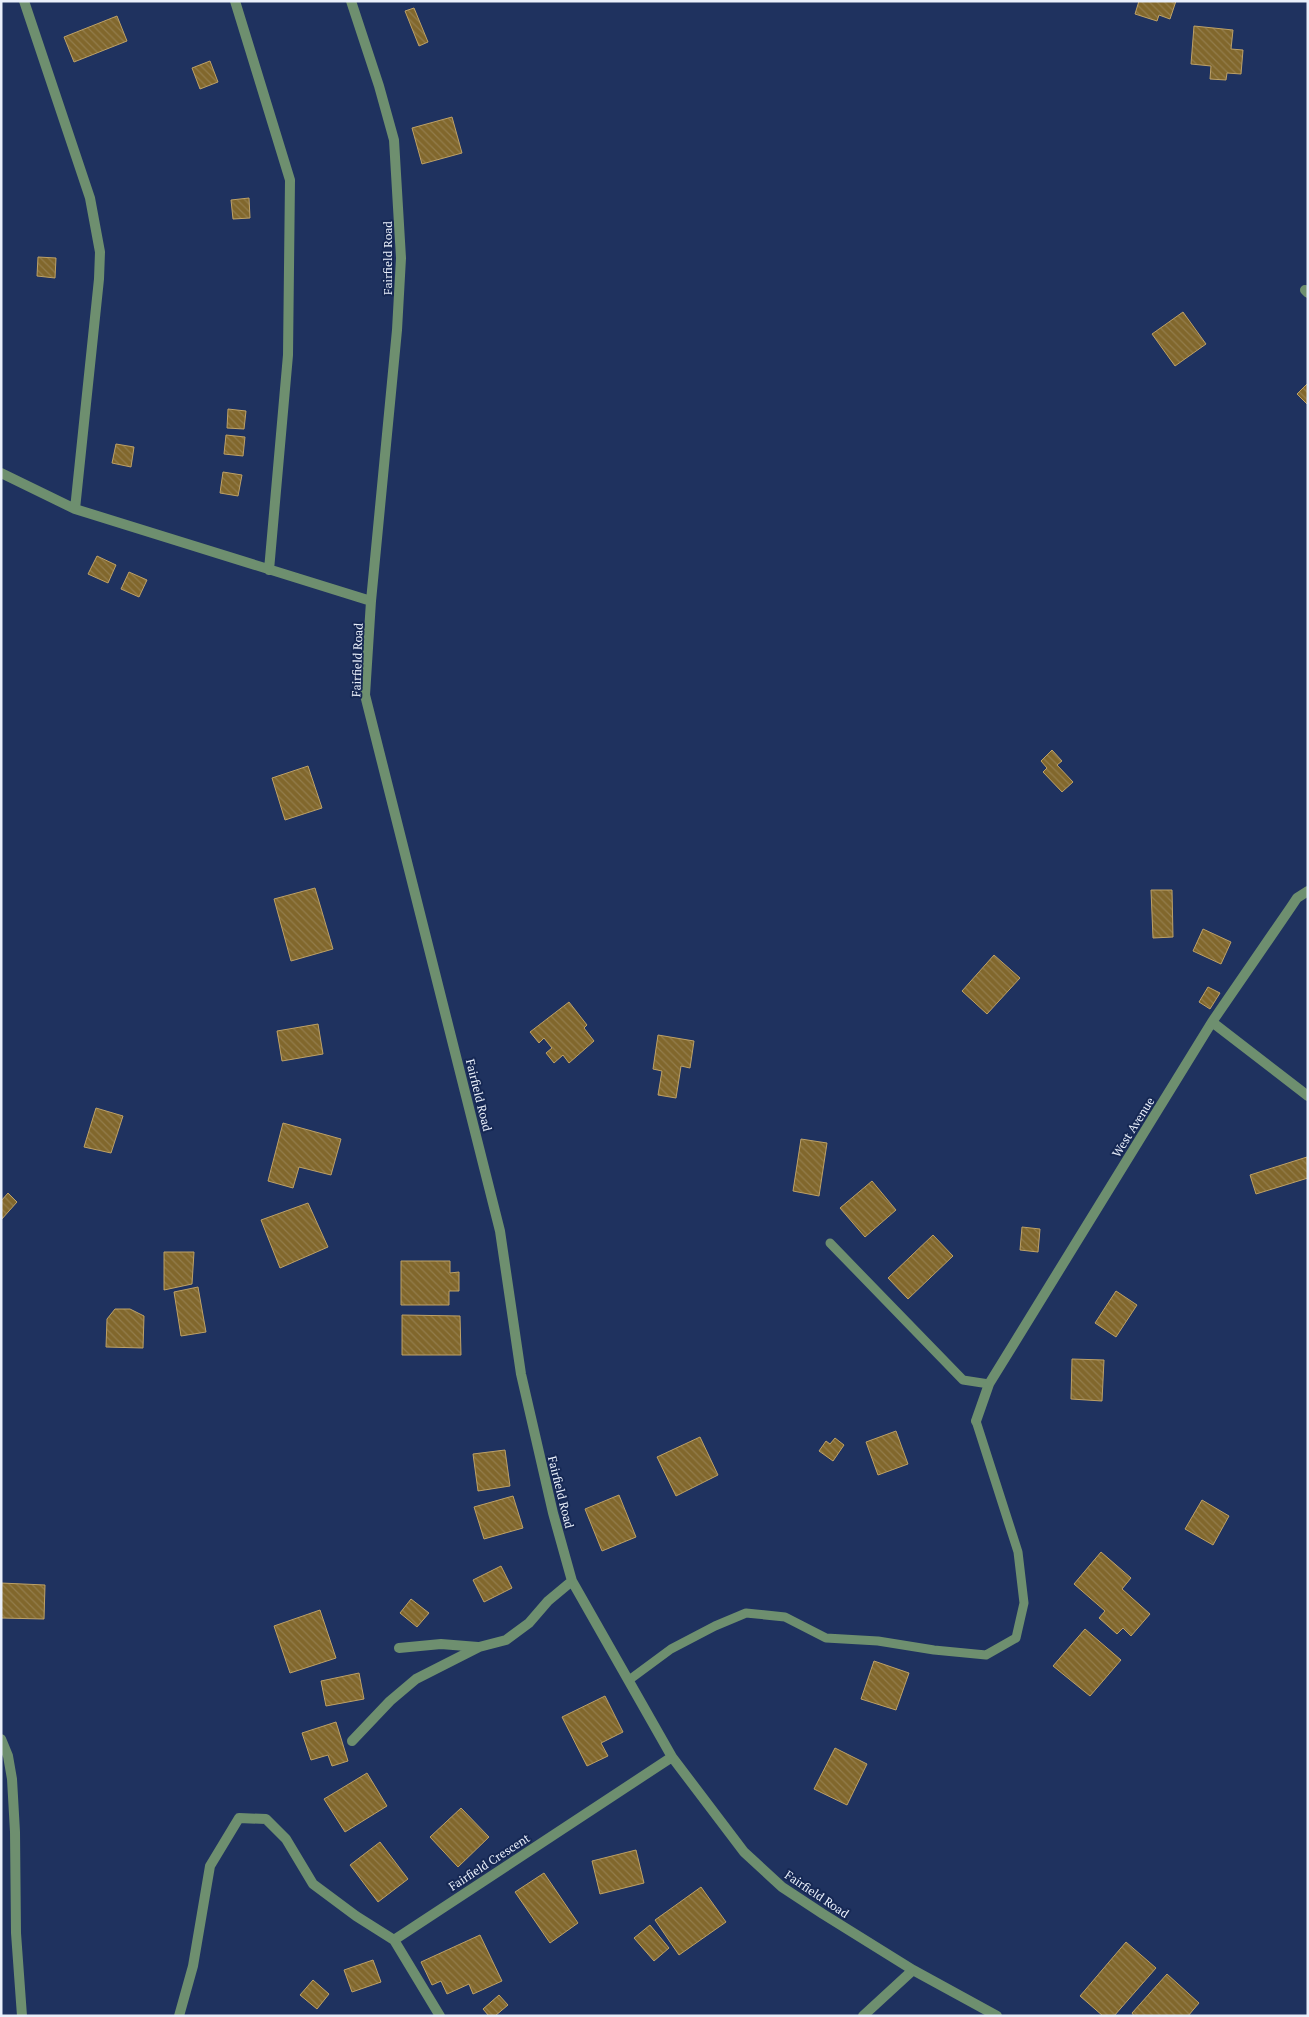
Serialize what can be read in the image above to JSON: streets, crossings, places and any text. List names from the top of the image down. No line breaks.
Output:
{"streets":{"street":["Fairfield Road","West Avenue","Fairfield Crescent"]},"crossings":[["Fairfield Road","Fairfield Crescent"]]}
